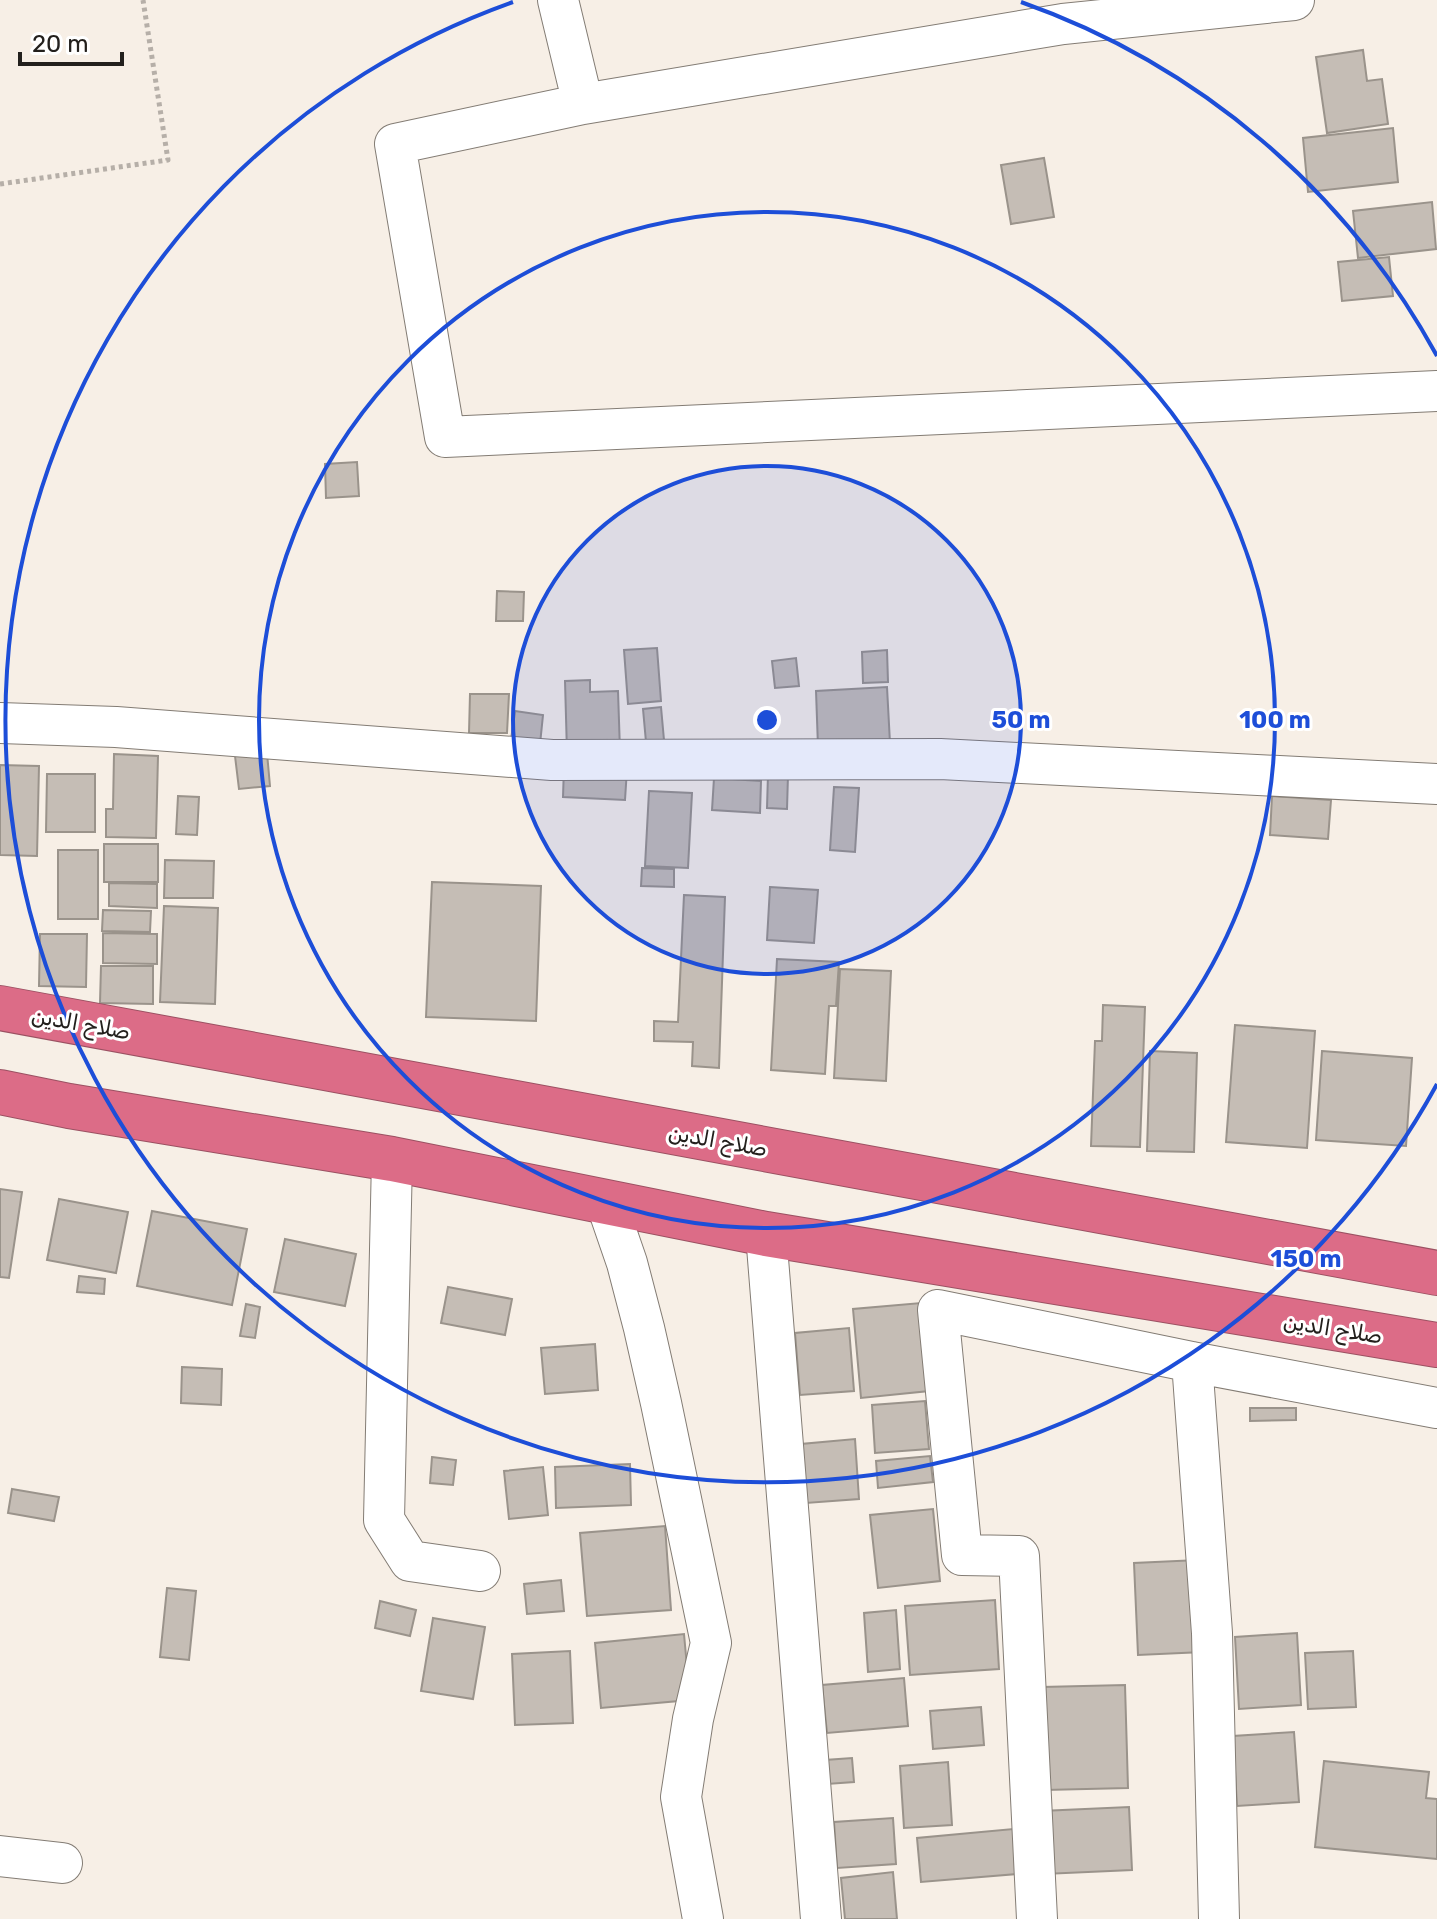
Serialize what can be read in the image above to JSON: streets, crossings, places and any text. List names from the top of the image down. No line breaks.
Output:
{"streets":{"highway":["صلاح الدين"]},"scale_bar":"20 m","rings":["50 m","100 m","150 m"]}
